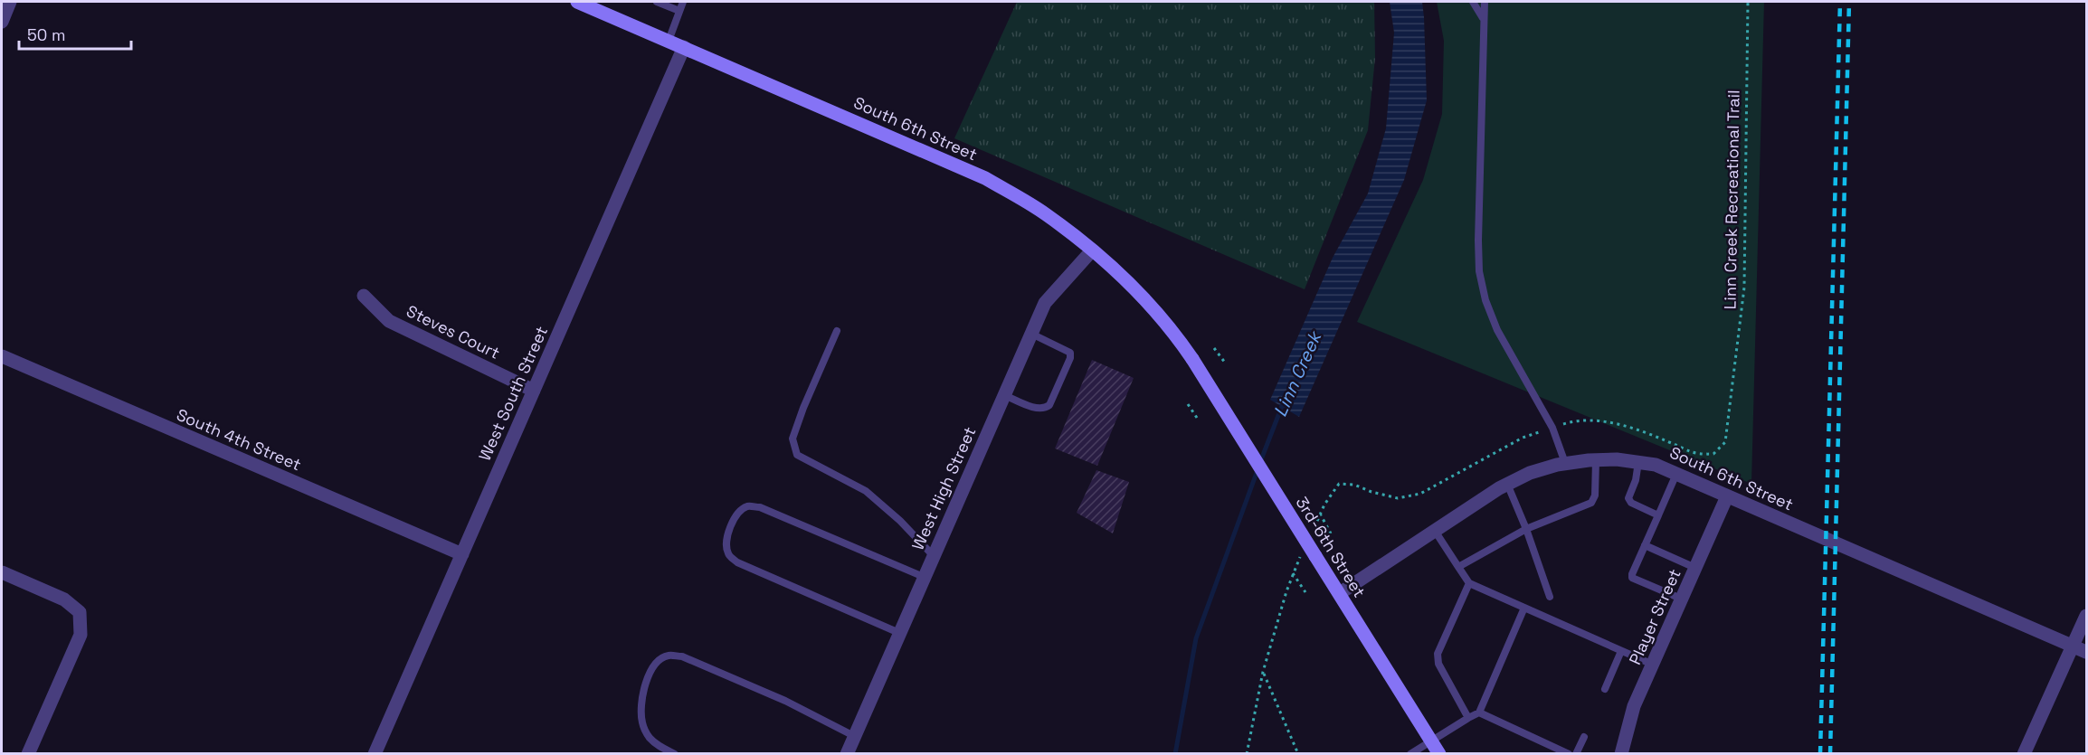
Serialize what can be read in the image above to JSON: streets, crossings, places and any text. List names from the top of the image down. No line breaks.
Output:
{"streets":{"main road":["South 6th Street","3rd-6th Street"],"street":["Steves Court","West South Street","South 4th Street","West High Street","Player Street"],"path":["Linn Creek Recreational Trail"]},"crossings":[["South 6th Street","West South Street"],["South 6th Street","West High Street"],["South 6th Street","3rd-6th Street"],["South 6th Street","Player Street"],["Steves Court","West South Street"],["West South Street","South 4th Street"]],"water":["Linn Creek"],"scale_bar":"50 m"}
